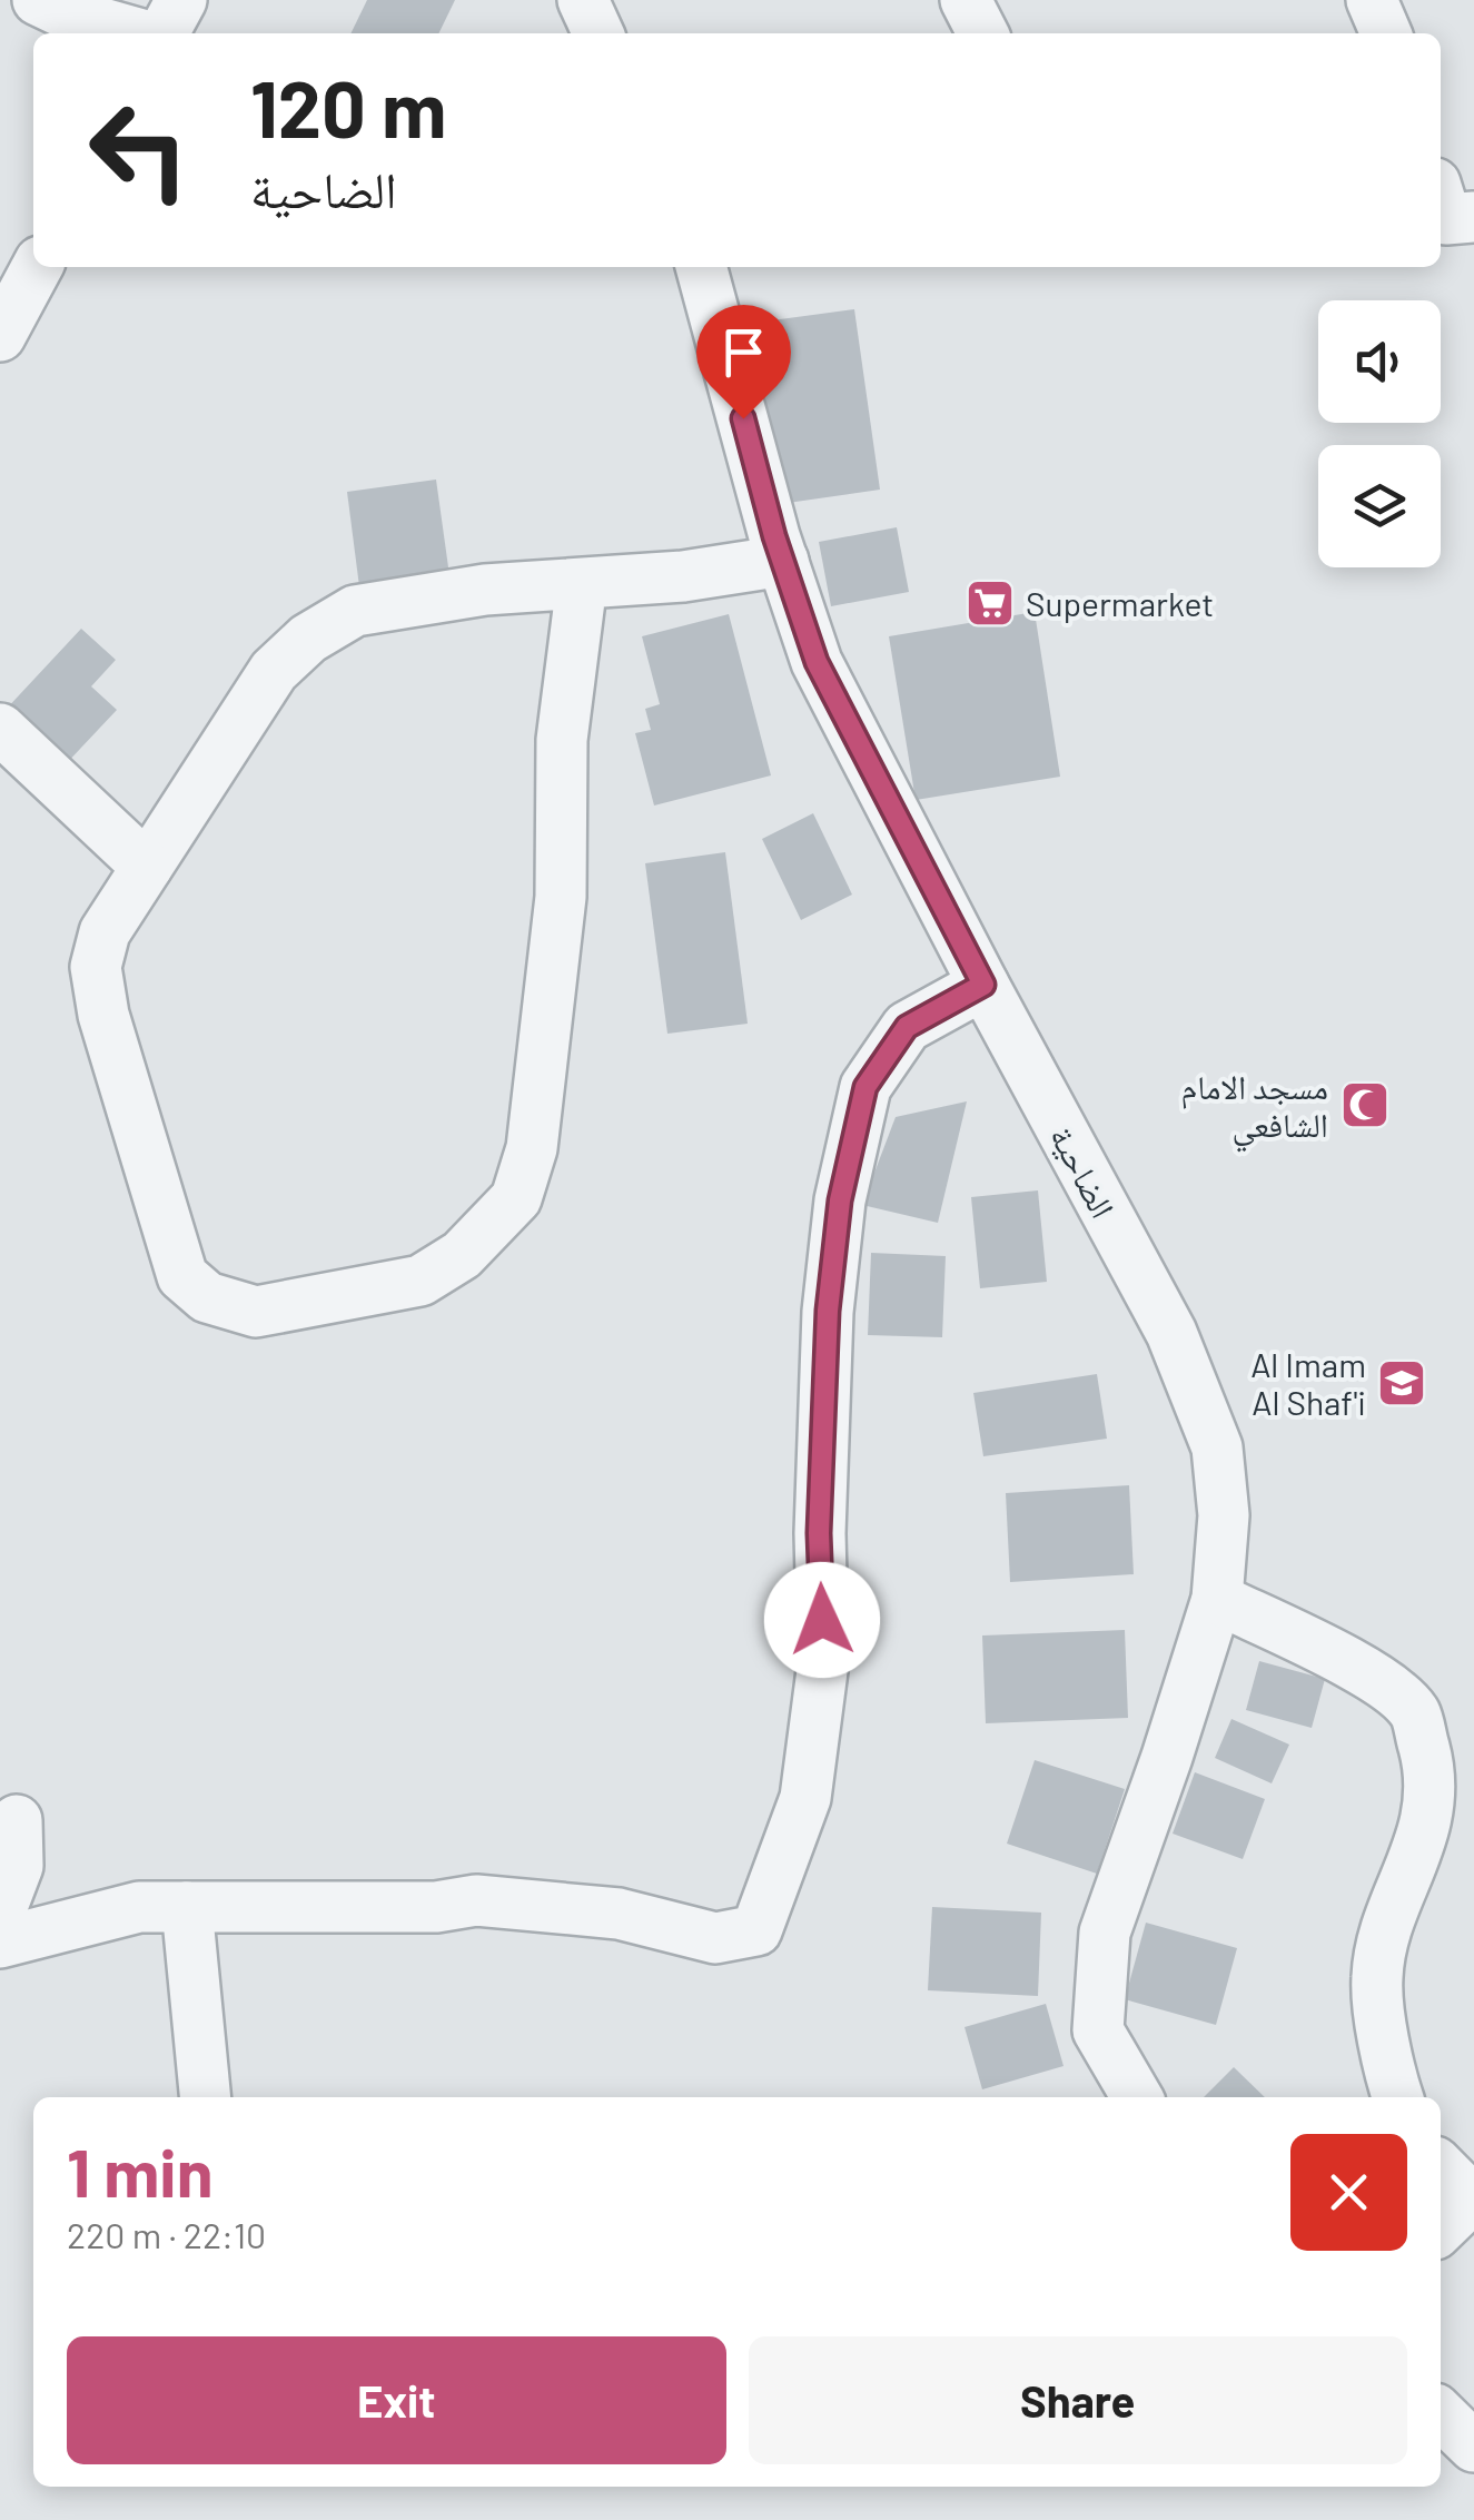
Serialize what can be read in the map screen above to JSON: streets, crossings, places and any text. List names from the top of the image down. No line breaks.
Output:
{"streets":{"street":["الضاحية"]},"places":{"supermarket":["Supermarket"],"mosque":["مسجد الامام الشافعي"],"school or university":["Al Imam Al Shaf'i"]},"page":{"turn":["120 m","الضاحية"],"heading":["1 min","220 m · 22:10"],"buttons":["Exit","Share"]}}
